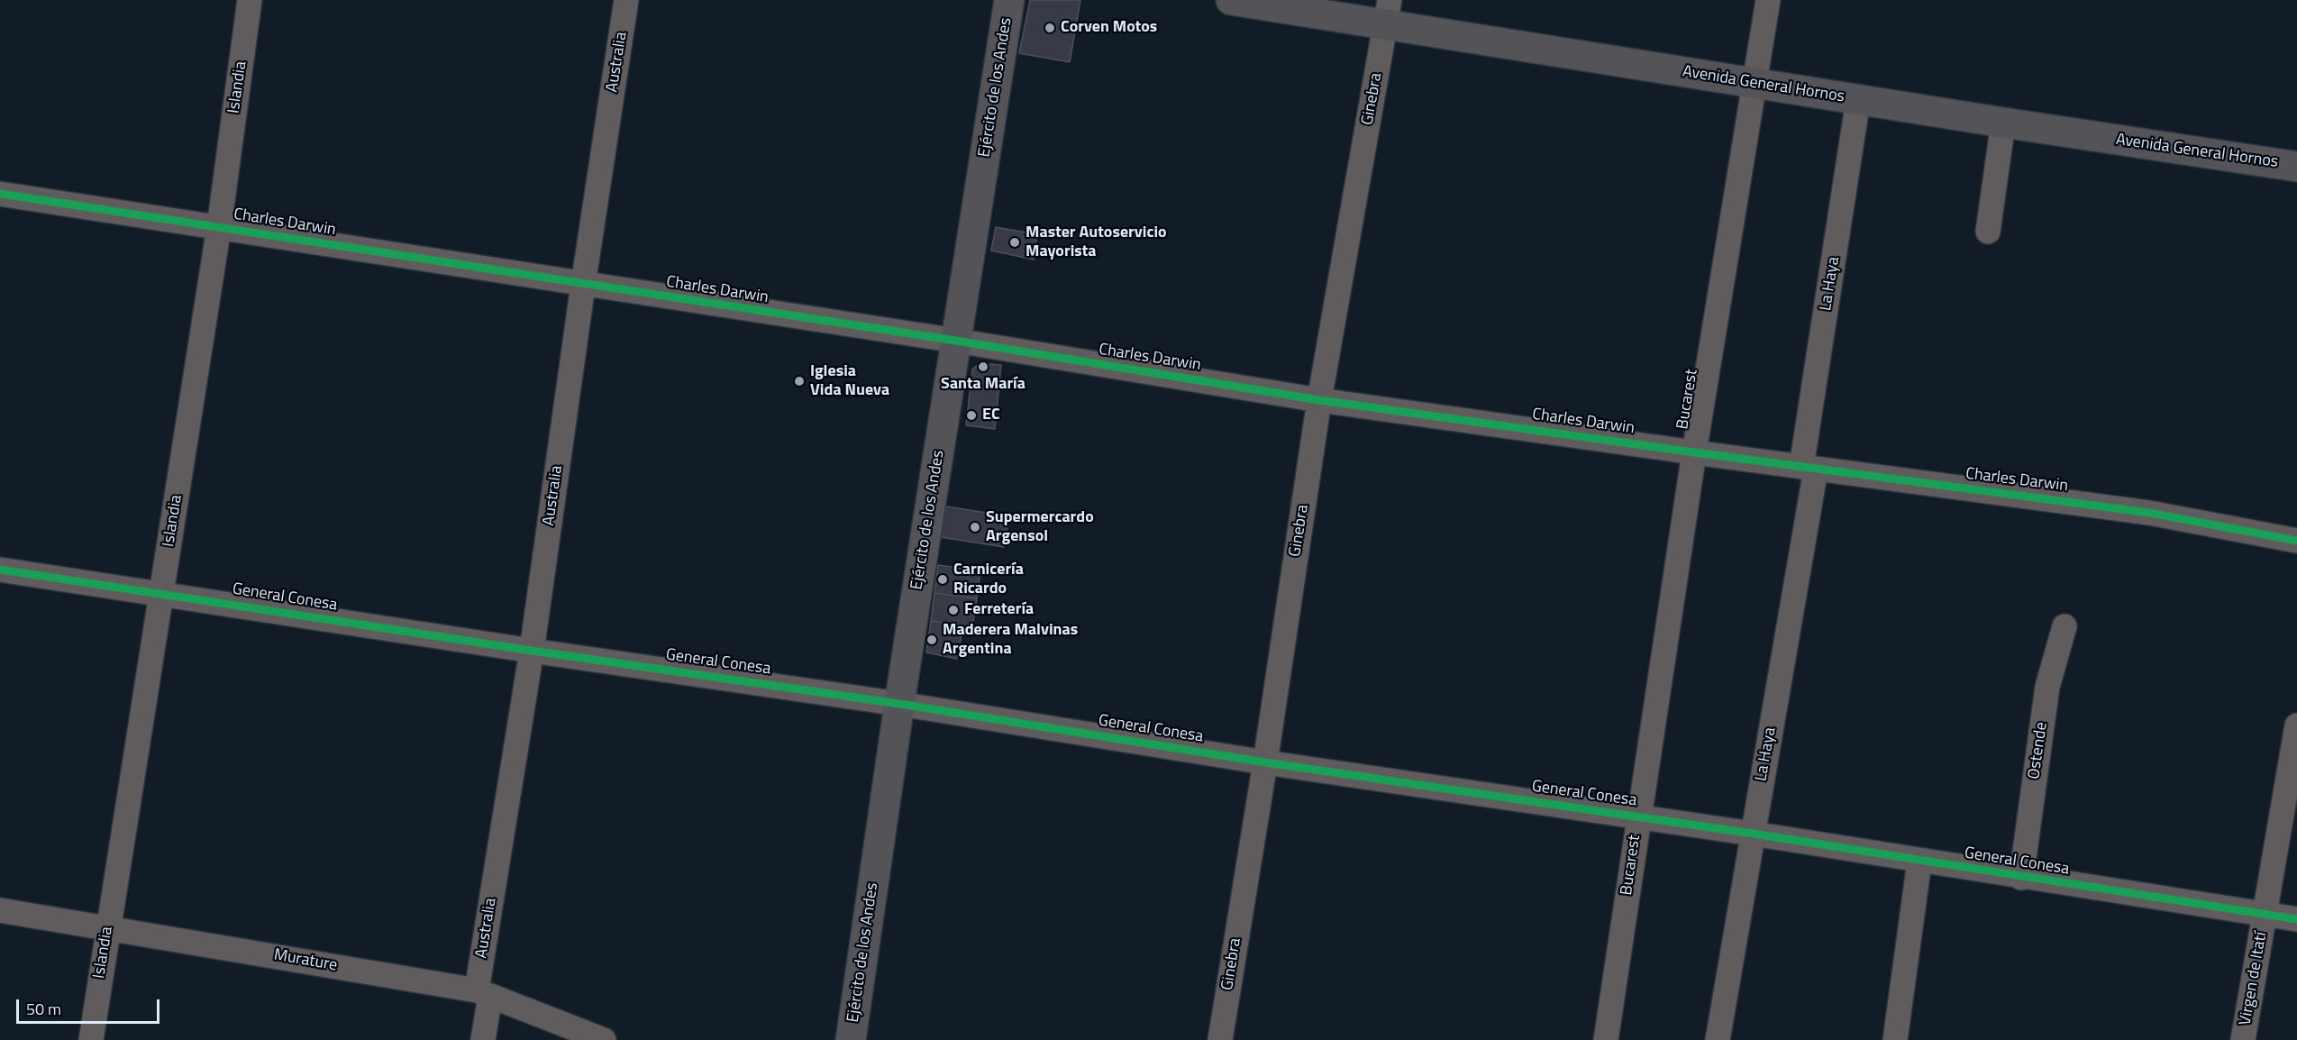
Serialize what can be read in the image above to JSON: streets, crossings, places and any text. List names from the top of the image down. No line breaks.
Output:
{"streets":{"main road":["Avenida General Hornos","Ejército de los Andes"],"street":["Australia","Islandia","Ginebra","Charles Darwin","La Haya","Bucarest","General Conesa","Ostende","Murature","Virgen de Itatí"]},"crossings":[["Australia","Charles Darwin"],["Australia","General Conesa"],["Australia","Murature"],["Avenida General Hornos","Ginebra"],["Avenida General Hornos","La Haya"],["Avenida General Hornos","Bucarest"],["Islandia","Charles Darwin"],["Islandia","General Conesa"],["Islandia","Murature"],["Ejército de los Andes","Charles Darwin"],["Ejército de los Andes","General Conesa"],["Ginebra","Charles Darwin"],["Ginebra","General Conesa"],["Charles Darwin","La Haya"],["Charles Darwin","Bucarest"],["La Haya","General Conesa"],["Bucarest","General Conesa"],["General Conesa","Ostende"],["General Conesa","Virgen de Itatí"]],"places":["Corven Motos","Master Autoservicio Mayorista","Santa María","Iglesia Vida Nueva","EC","Supermercardo Argensol","Carnicería Ricardo","Ferretería","Maderera Malvinas Argentina"],"scale_bar":"50 m"}
